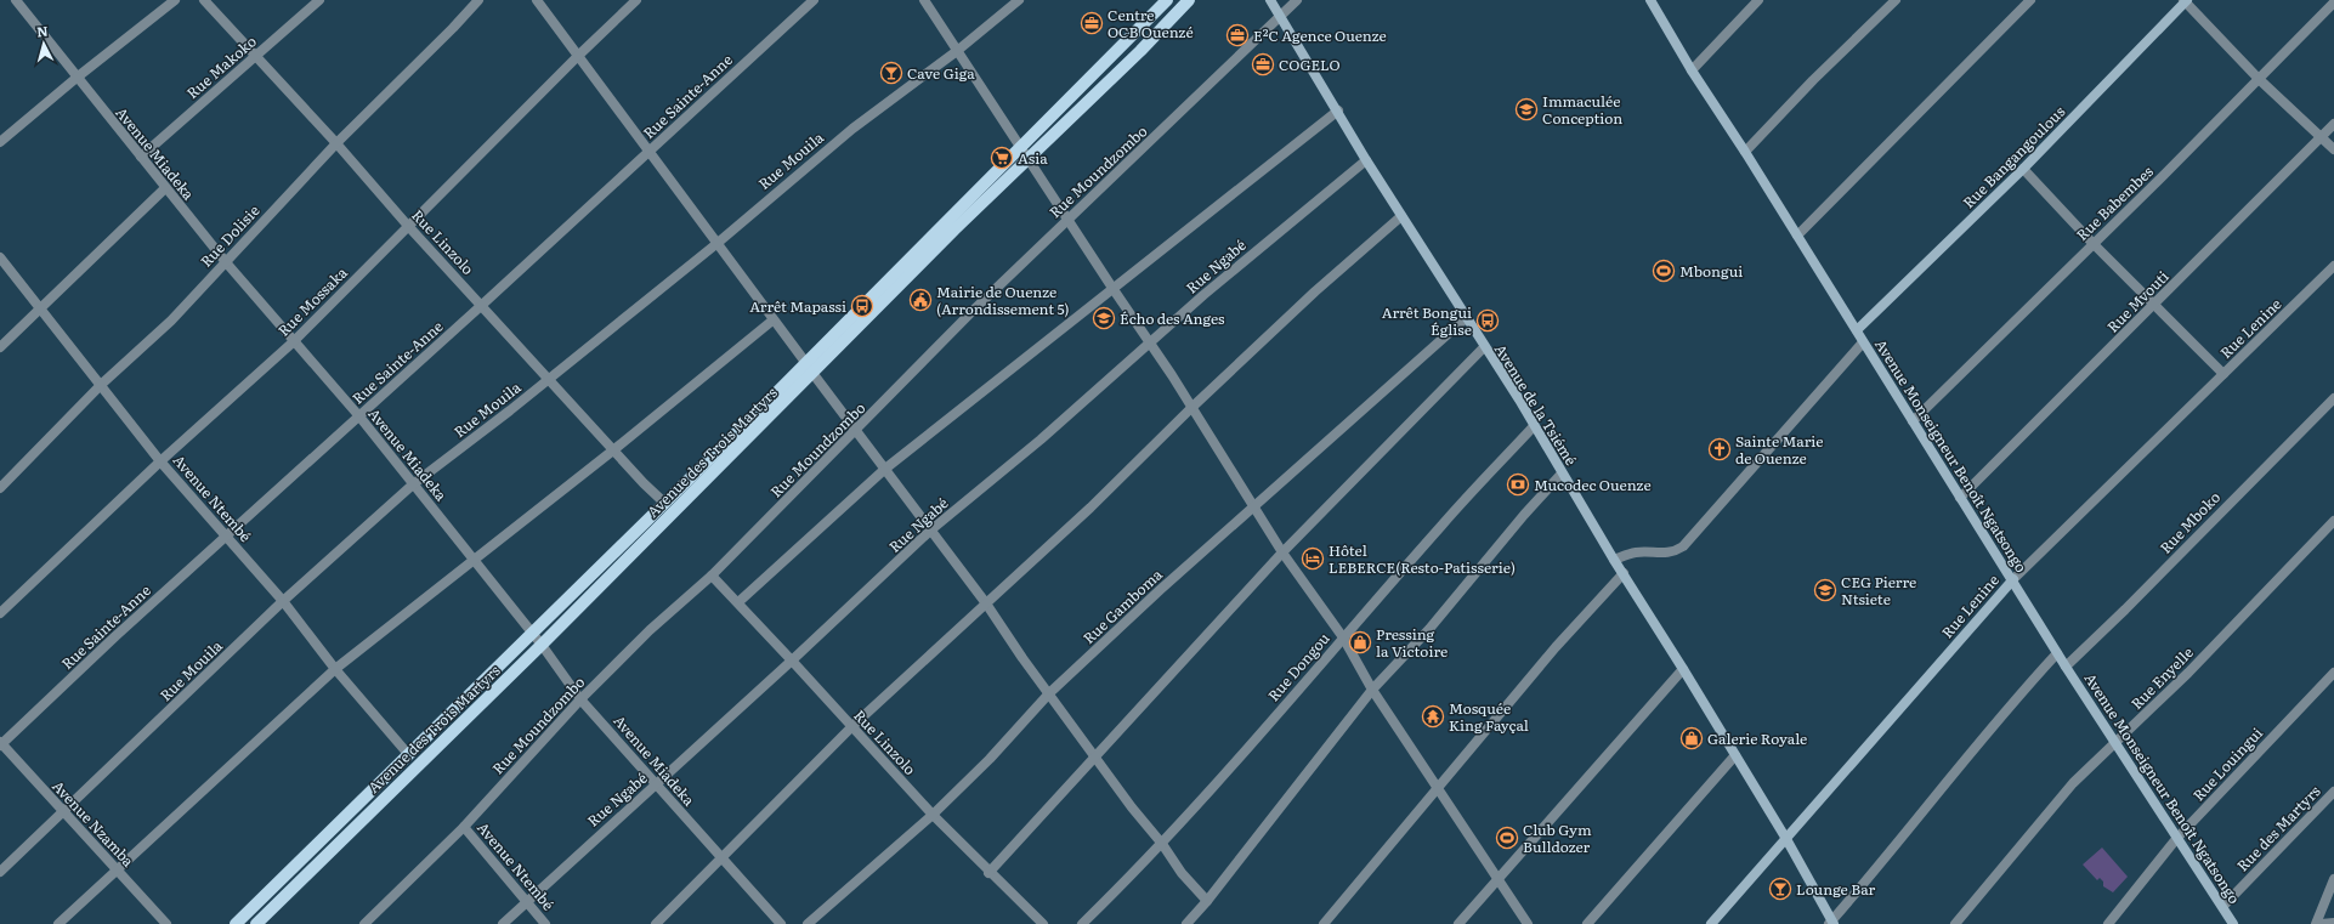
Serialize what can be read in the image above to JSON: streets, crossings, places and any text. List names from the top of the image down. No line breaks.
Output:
{"streets":{"main road":["Avenue des Trois Martyrs"],"street":["Rue Makoko","Rue Sainte-Anne","Avenue Miadeka","Rue Bangangoulous","Rue Mouila","Rue Moundzombo","Rue Babembes","Rue Dolisie","Rue Linzolo","Rue Ngabé","Rue Mossaka","Rue Mvouti","Rue Lenine","Avenue de la Tsiémé","Avenue Monseigneur Benoît Ngatsongo","Avenue Ntembé","Rue Mboko","Rue Gamboma","Rue Dongou","Rue Enyelle","Rue Louingui","Avenue Nzamba","Rue des Martyrs"]},"crossings":[["Rue Makoko","Avenue Miadeka"],["Rue Makoko","Rue Linzolo"],["Rue Sainte-Anne","Avenue Miadeka"],["Rue Sainte-Anne","Rue Linzolo"],["Rue Sainte-Anne","Avenue Ntembé"],["Rue Sainte-Anne","Avenue Nzamba"],["Avenue Miadeka","Rue Mouila"],["Avenue Miadeka","Rue Moundzombo"],["Avenue Miadeka","Rue Dolisie"],["Avenue Miadeka","Rue Ngabé"],["Avenue Miadeka","Rue Mossaka"],["Avenue Miadeka","Avenue des Trois Martyrs"],["Rue Bangangoulous","Avenue Monseigneur Benoît Ngatsongo"],["Rue Mouila","Rue Linzolo"],["Rue Mouila","Avenue Ntembé"],["Rue Mouila","Avenue Nzamba"],["Rue Moundzombo","Rue Linzolo"],["Rue Moundzombo","Avenue de la Tsiémé"],["Rue Moundzombo","Avenue Ntembé"],["Rue Babembes","Avenue Monseigneur Benoît Ngatsongo"],["Rue Dolisie","Rue Linzolo"],["Rue Dolisie","Avenue Ntembé"],["Rue Linzolo","Rue Ngabé"],["Rue Linzolo","Rue Mossaka"],["Rue Linzolo","Avenue des Trois Martyrs"],["Rue Linzolo","Rue Gamboma"],["Rue Ngabé","Avenue de la Tsiémé"],["Rue Ngabé","Avenue Ntembé"],["Rue Mossaka","Avenue Ntembé"],["Rue Mvouti","Avenue Monseigneur Benoît Ngatsongo"],["Rue Lenine","Avenue de la Tsiémé"],["Rue Lenine","Avenue Monseigneur Benoît Ngatsongo"],["Avenue de la Tsiémé","Rue Gamboma"],["Avenue de la Tsiémé","Rue Dongou"],["Avenue des Trois Martyrs","Avenue Ntembé"],["Avenue Monseigneur Benoît Ngatsongo","Rue Mboko"],["Avenue Monseigneur Benoît Ngatsongo","Rue Enyelle"],["Avenue Monseigneur Benoît Ngatsongo","Rue Louingui"],["Avenue Monseigneur Benoît Ngatsongo","Rue des Martyrs"]],"places":{"office":["Centre OCB Ouenzé","E²C Agence Ouenze","COGELO"],"bar":["Cave Giga","Lounge Bar"],"school or university":["Immaculée Conception","Écho des Anges","CEG Pierre Ntsiete"],"supermarket":["Asia"],"sports":["Mbongui","Club Gym Bulldozer"],"public building":["Mairie de Ouenze (Arrondissement 5)"],"bus stop":["Arrêt Mapassi","Arrêt Bongui Église"],"church":["Sainte Marie de Ouenze"],"bank":["Mucodec Ouenze"],"hotel":["Hôtel LEBERCE(Resto-Patisserie)"],"shop":["Pressing la Victoire","Galerie Royale"],"temple":["Mosquée King Fayçal"]},"north":"top"}
